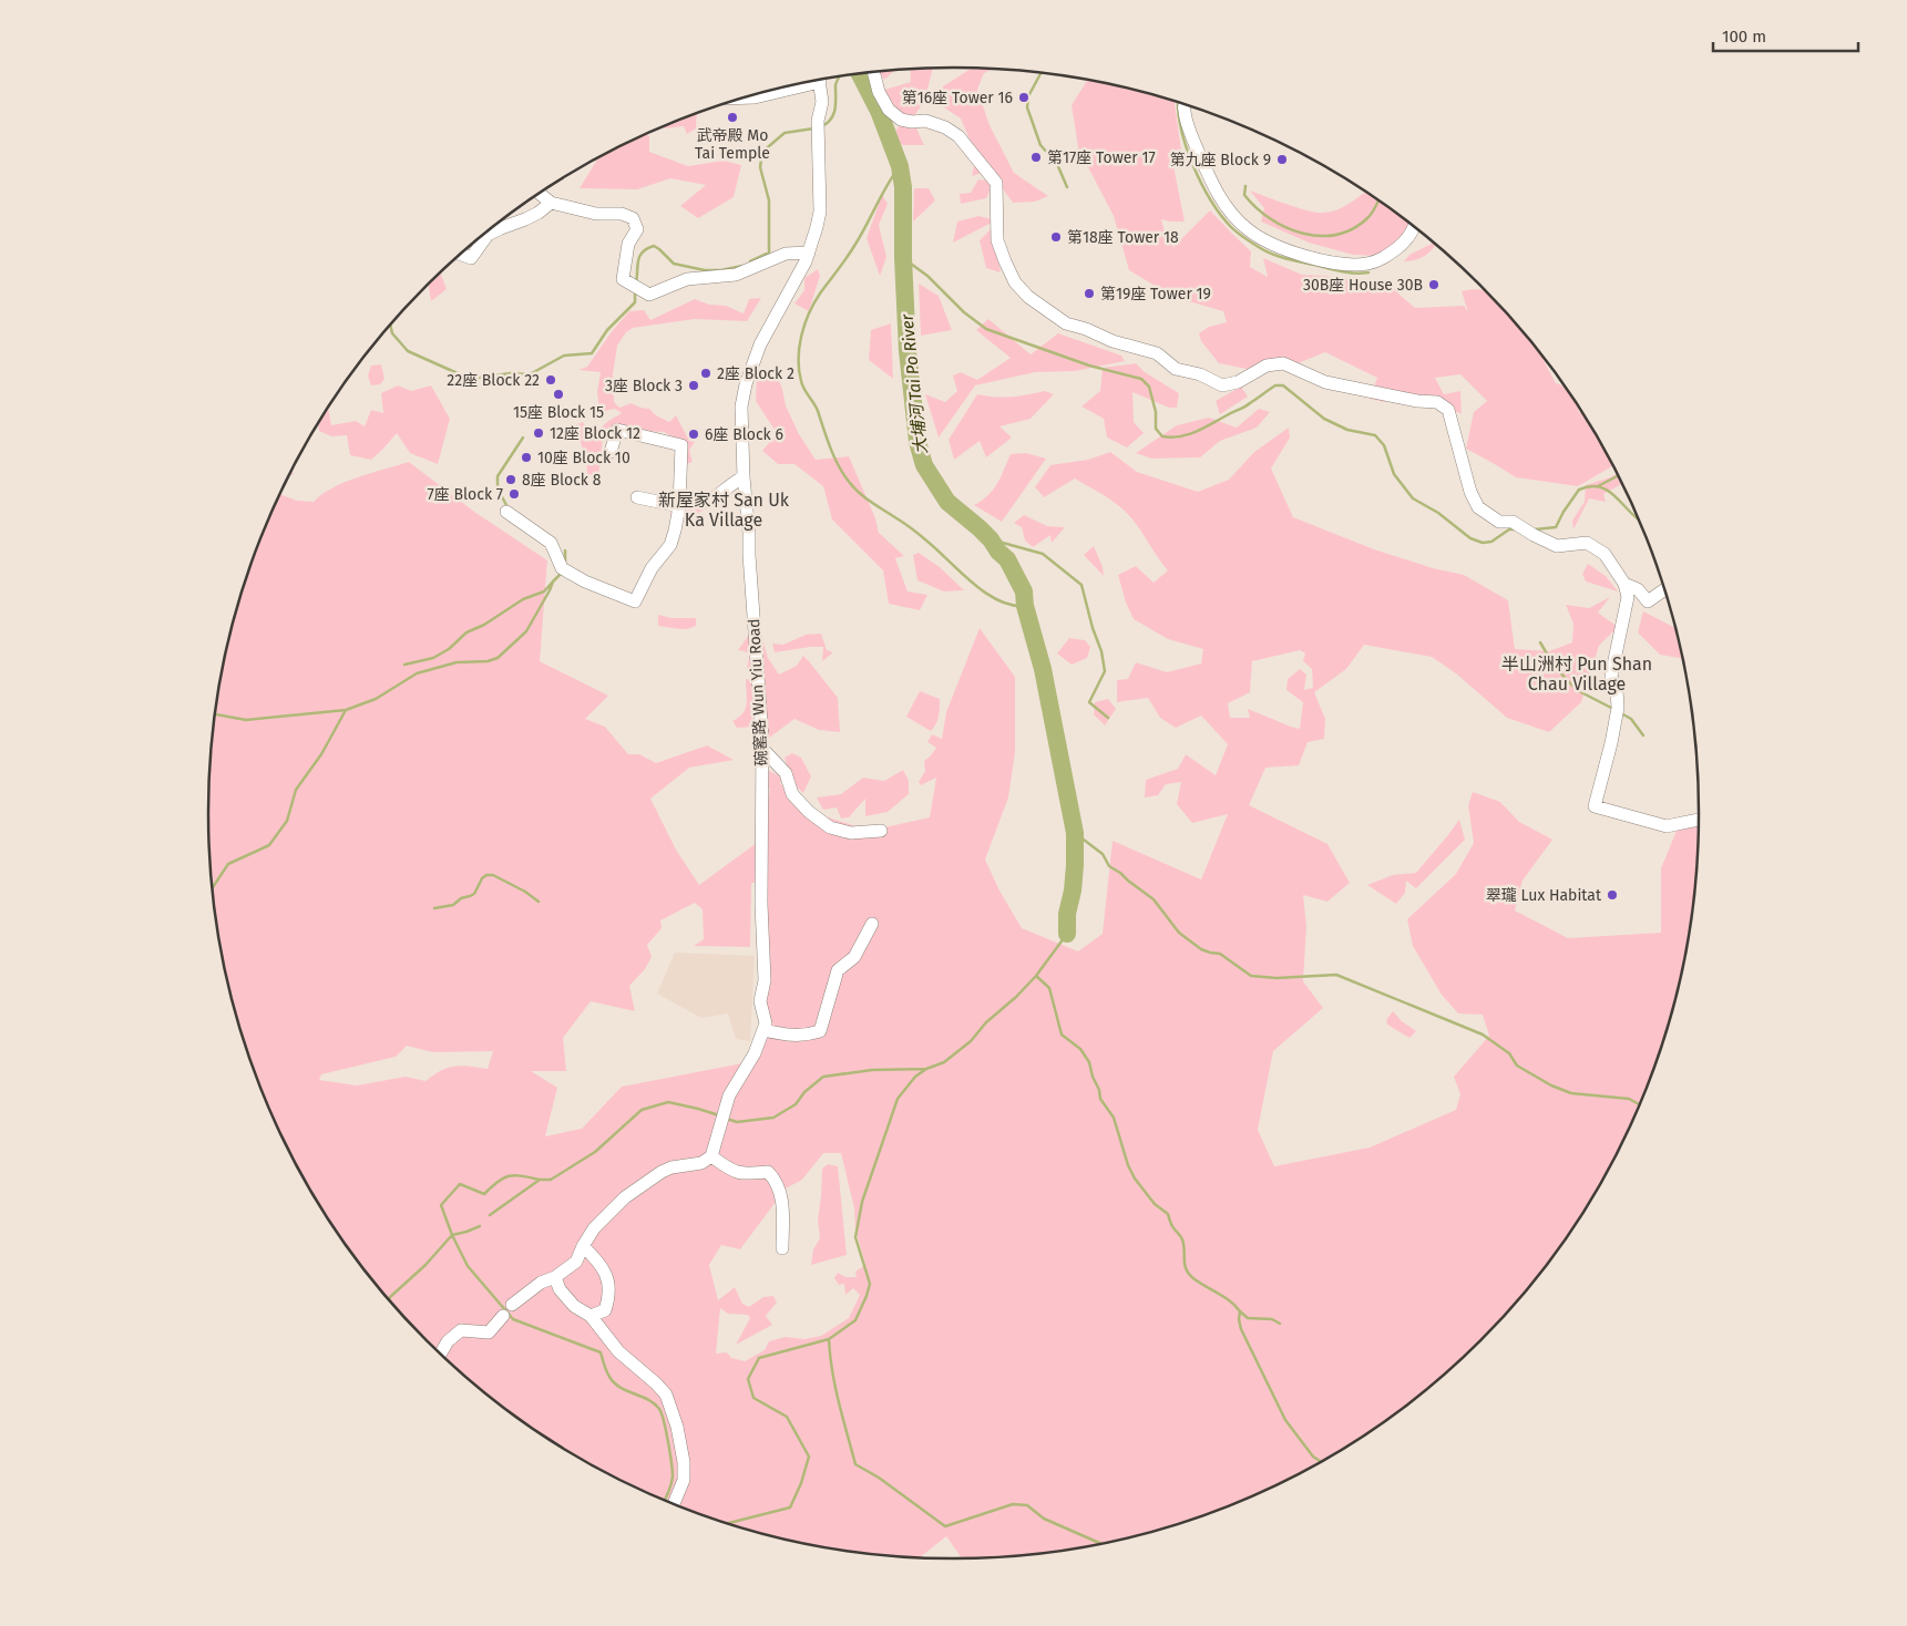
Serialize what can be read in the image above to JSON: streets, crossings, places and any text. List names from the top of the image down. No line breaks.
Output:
{"streets":{"street":["碗窰路 Wun Yiu Road"]},"districts":["新屋家村 San Uk Ka Village","半山洲村 Pun Shan Chau Village"],"water":["大埔河 Tai Po River"],"places":["第16座 Tower 16","武帝殿 Mo Tai Temple","第17座 Tower 17","第九座 Block 9","第18座 Tower 18","30B座 House 30B","第19座 Tower 19","2座 Block 2","22座 Block 22","3座 Block 3","15座 Block 15","12座 Block 12","6座 Block 6","10座 Block 10","8座 Block 8","7座 Block 7","翠瓏 Lux Habitat"],"scale_bar":"100 m"}
